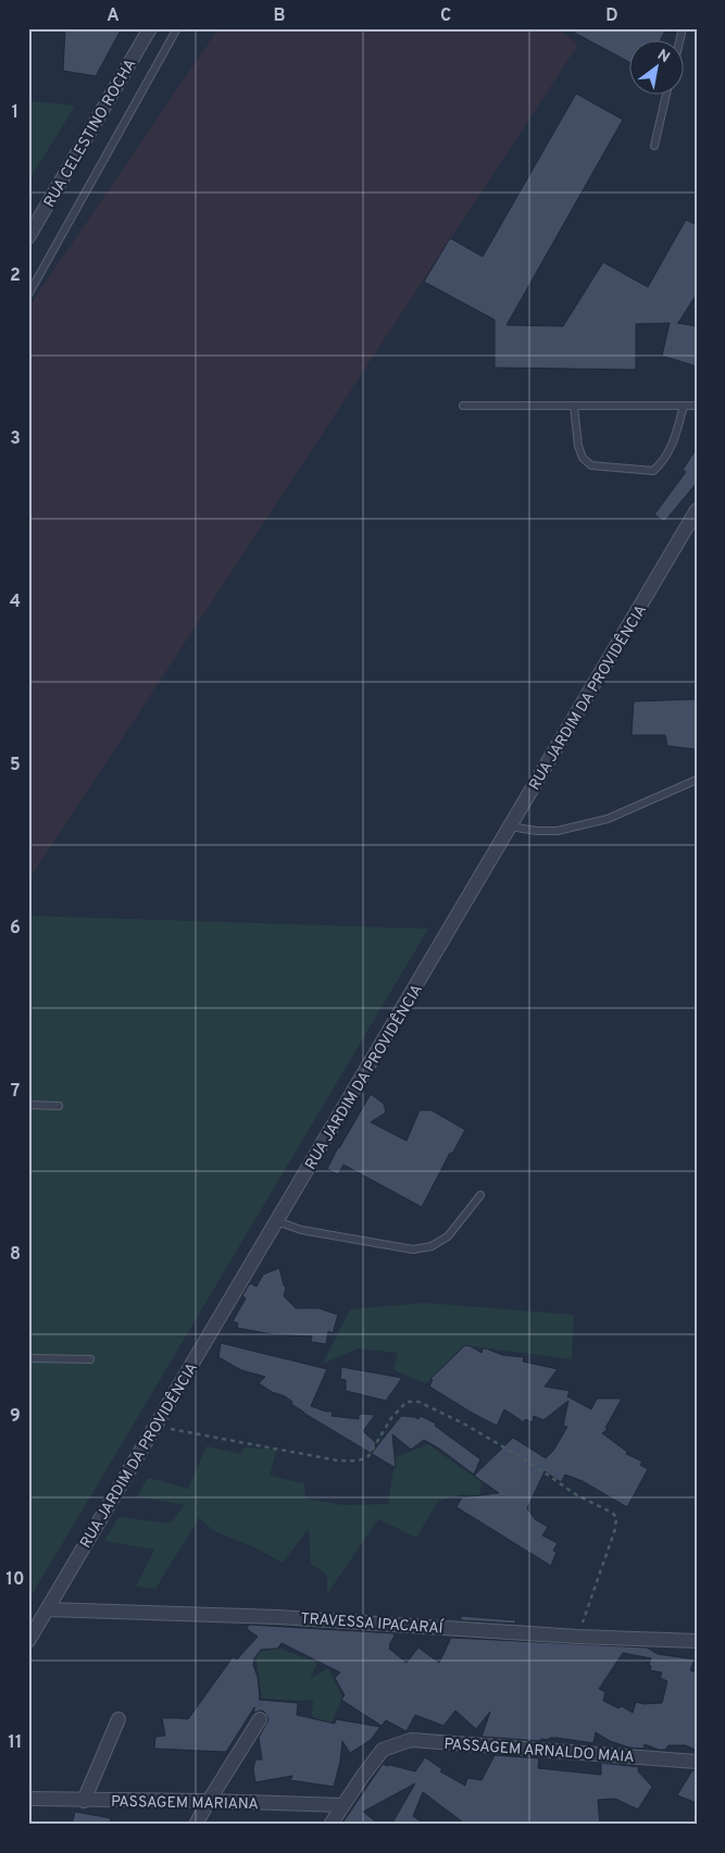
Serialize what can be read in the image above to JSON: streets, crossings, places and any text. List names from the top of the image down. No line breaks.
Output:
{"streets":{"street":["RUA CELESTINO ROCHA","RUA JARDIM DA PROVIDÊNCIA","TRAVESSA IPACARAÍ","PASSAGEM ARNALDO MAIA","PASSAGEM MARIANA"]},"crossings":[["RUA JARDIM DA PROVIDÊNCIA","TRAVESSA IPACARAÍ"],["PASSAGEM ARNALDO MAIA","PASSAGEM MARIANA"]],"north":"top right","grid":{"columns":["A","B","C","D"],"rows":["1","2","3","4","5","6","7","8","9","10","11"]}}
